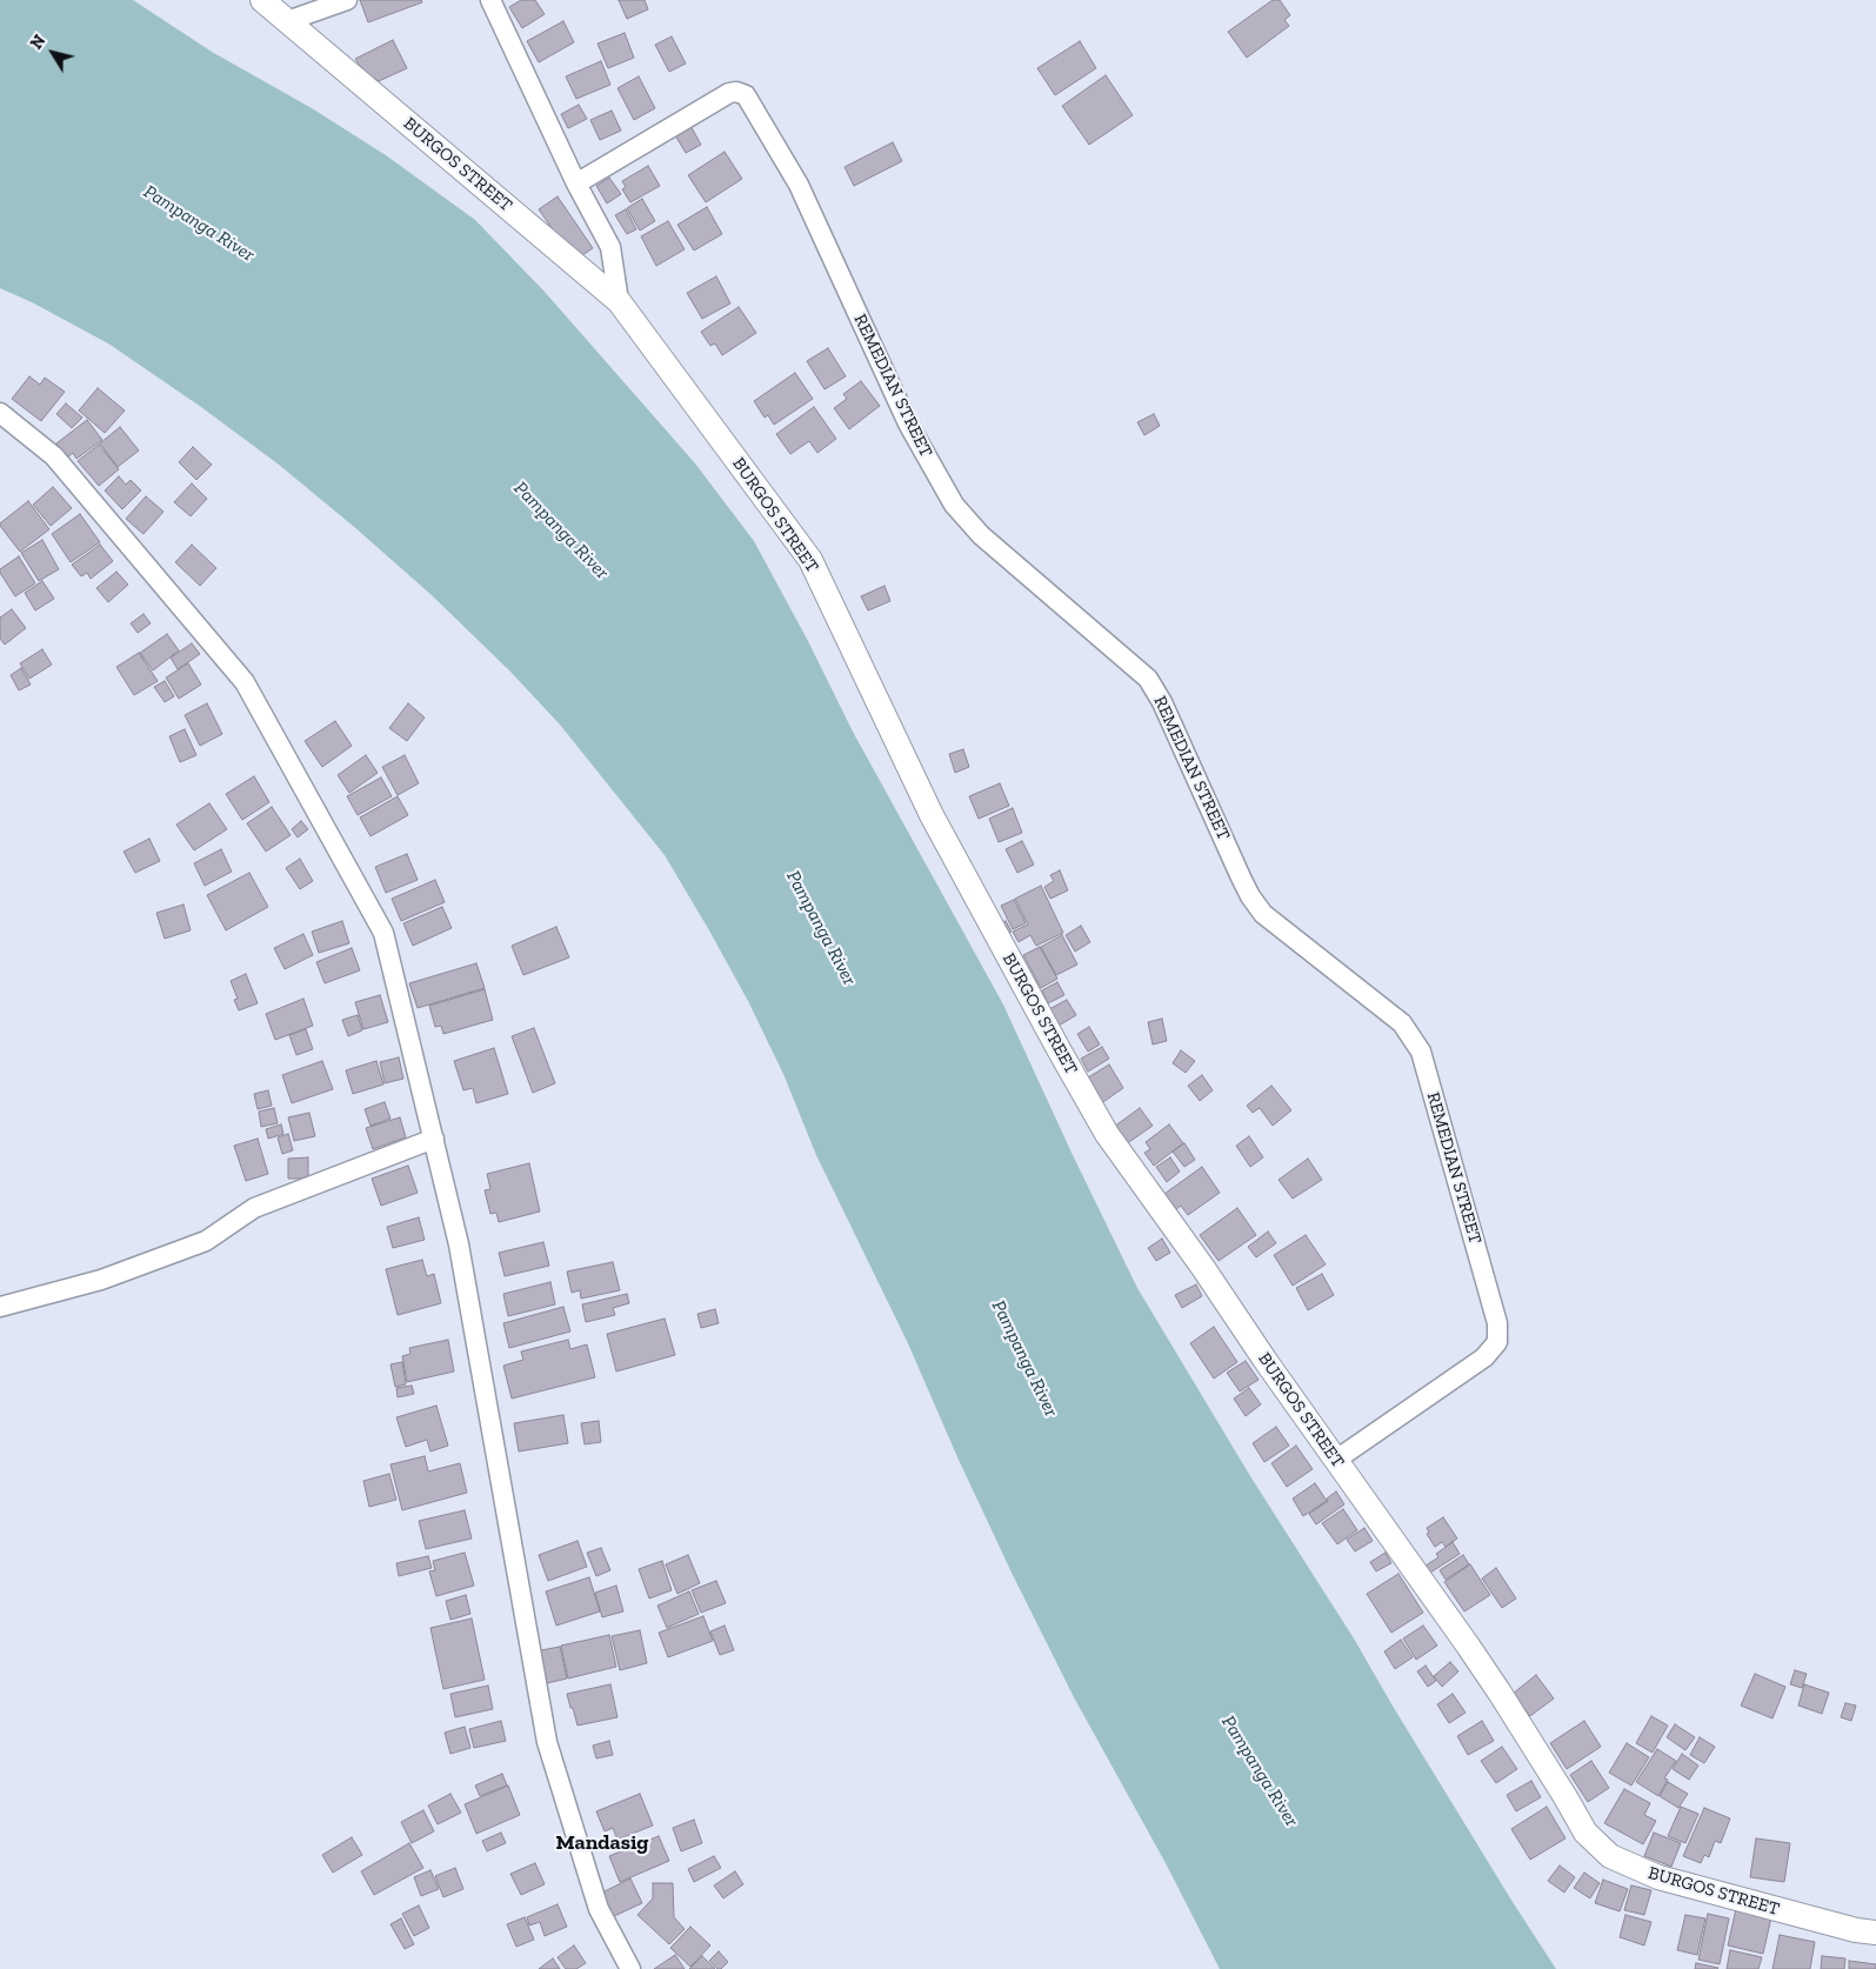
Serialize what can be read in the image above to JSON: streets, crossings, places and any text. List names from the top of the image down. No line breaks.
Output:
{"streets":{"street":["BURGOS STREET","REMEDIAN STREET"]},"crossings":[["BURGOS STREET","REMEDIAN STREET"]],"districts":["Mandasig"],"water":["Pampanga River"],"north":"top left"}
